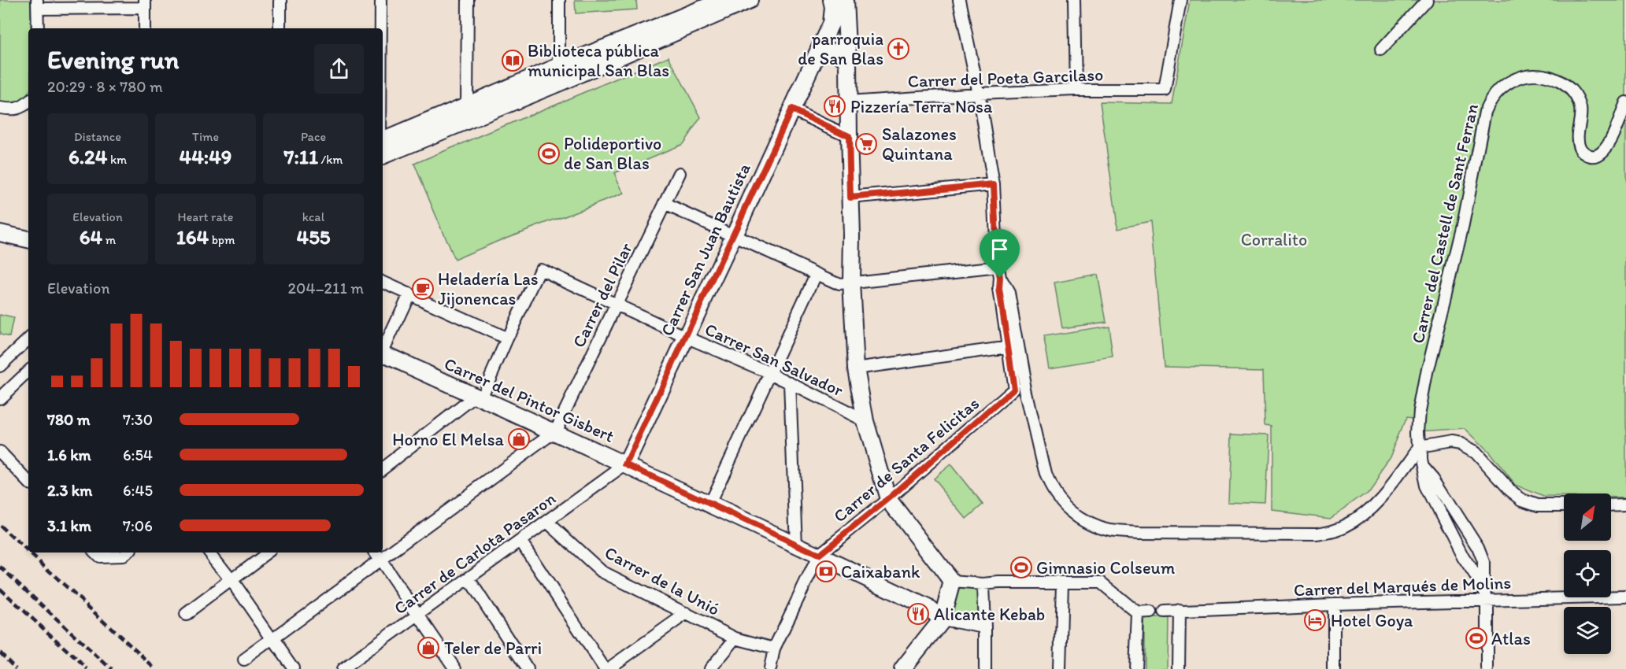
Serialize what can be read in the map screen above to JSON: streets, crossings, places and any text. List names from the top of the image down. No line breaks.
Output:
{"streets":{"street":["Carrer del Poeta Garcilaso","Carrer del Castell de Sant Ferran","Carrer San Juan Bautista","Carrer del Pilar","Carrer San Salvador","Carrer del Pintor Gisbert","Carrer de Santa Felicitas","Carrer de Carlota Pasaron","Carrer de la Unió","Carrer del Marqués de Molins"]},"crossings":[["Carrer San Juan Bautista","Carrer San Salvador"],["Carrer San Juan Bautista","Carrer del Pintor Gisbert"],["Carrer San Juan Bautista","Carrer de Carlota Pasaron"],["Carrer del Pilar","Carrer San Salvador"],["Carrer del Pilar","Carrer del Pintor Gisbert"],["Carrer del Pintor Gisbert","Carrer de Santa Felicitas"],["Carrer del Pintor Gisbert","Carrer de Carlota Pasaron"],["Carrer de Carlota Pasaron","Carrer de la Unió"]],"parks":["Corralito"],"places":{"church":["parroquia de San Blas"],"library":["Biblioteca pública municipal San Blas"],"restaurant":["Pizzería Terra Nosa","Alicante Kebab"],"supermarket":["Salazones Quintana"],"sports":["Polideportivo de San Blas","Gimnasio Colseum","Atlas"],"cafe":["Heladería Las Jijonencas"],"shop":["Horno El Melsa","Teler de Parri"],"bank":["Caixabank"],"hotel":["Hotel Goya"]},"north":"top right","page":{"heading":["Evening run","20:29 · 8 × 780 m"],"stats":[["Distance","6.24 km"],["Time","44:49"],["Pace","7:11 /km"],["Elevation","64 m"],["Heart rate","164 bpm"],["kcal","455"]],"chart":["Elevation","204–211 m"],"list":[{"name":"780 m","note":"7:30"},{"name":"1.6 km","note":"6:54"},{"name":"2.3 km","note":"6:45"},{"name":"3.1 km","note":"7:06"}]}}
